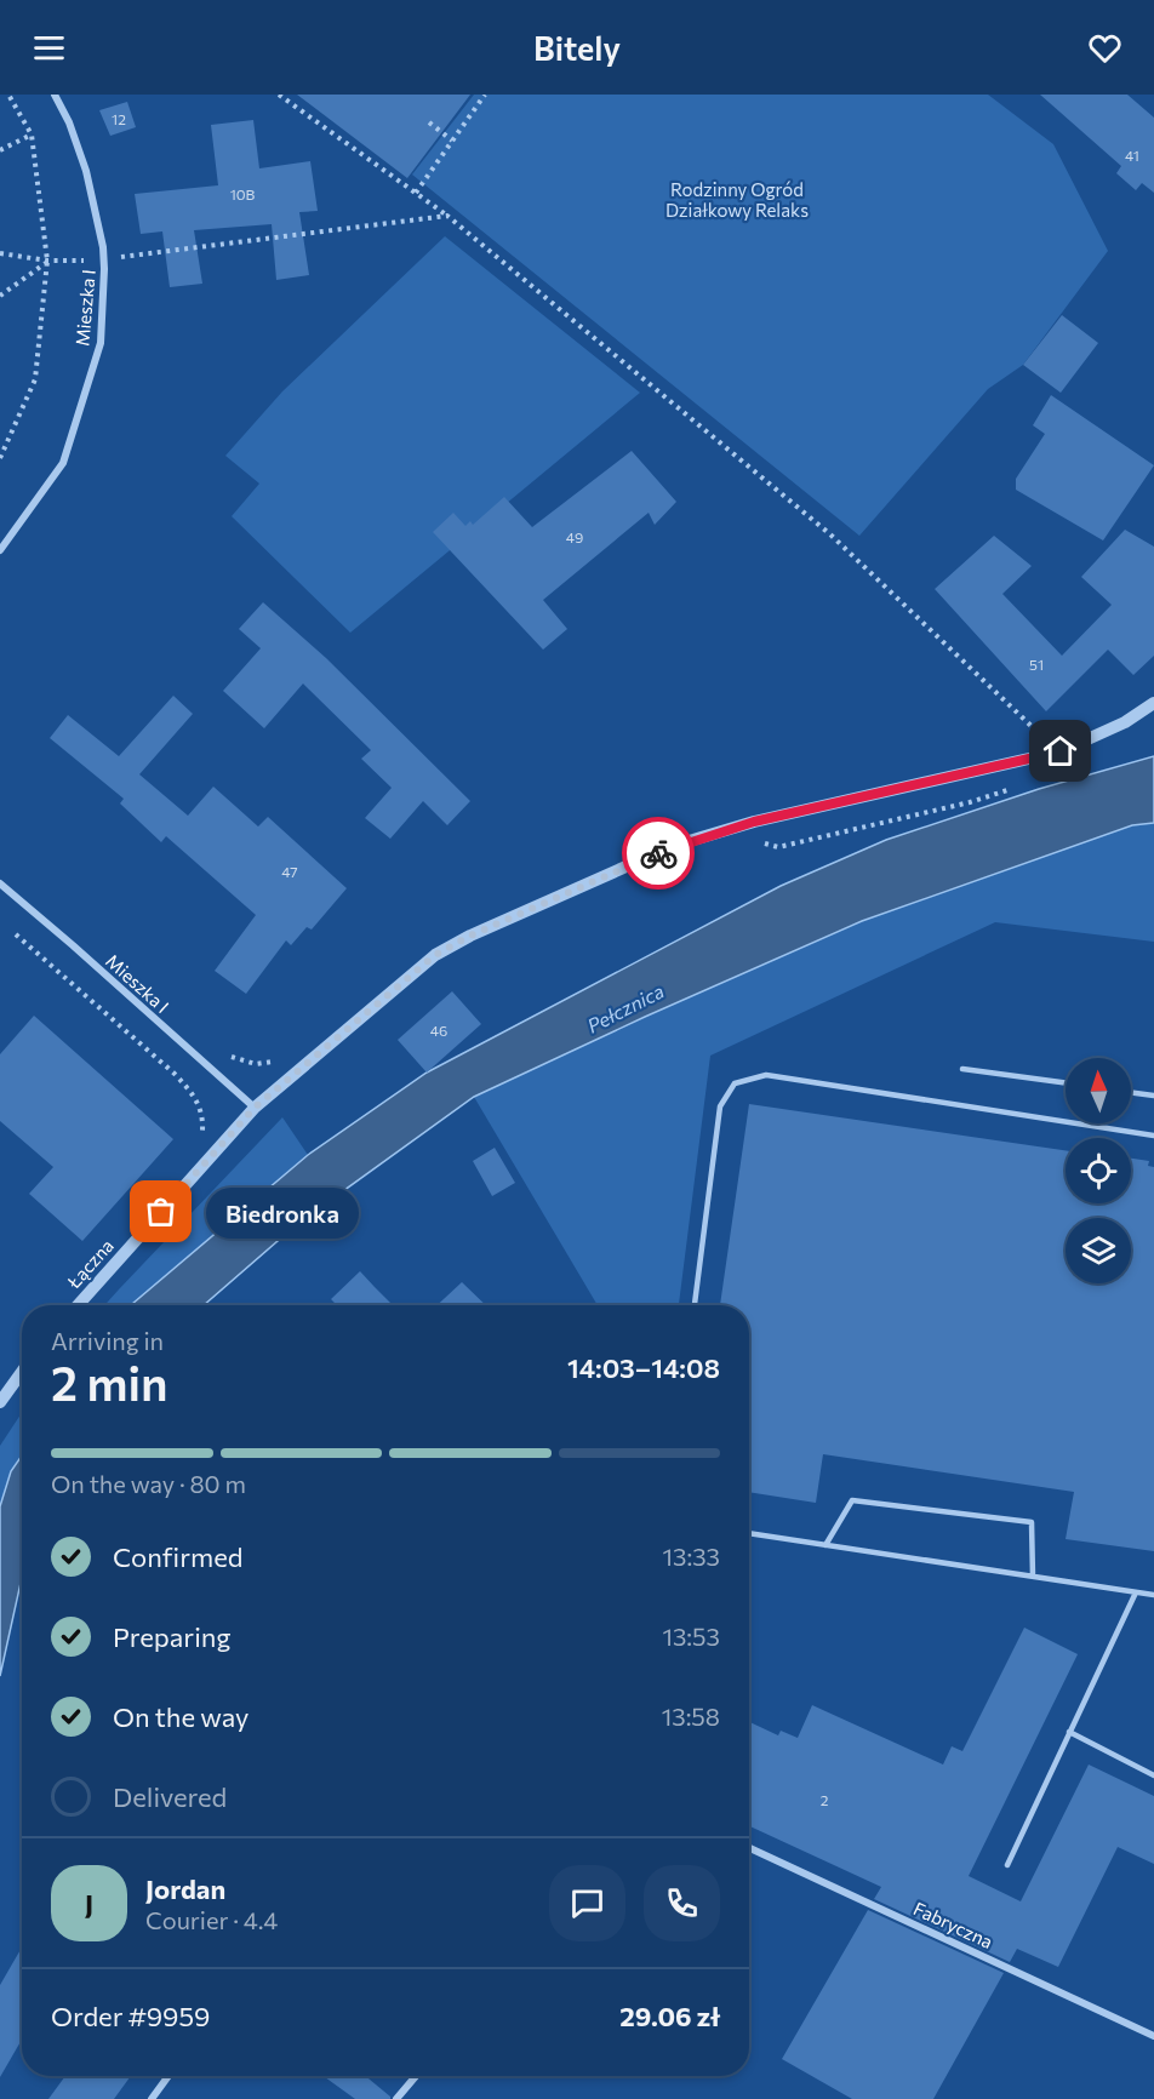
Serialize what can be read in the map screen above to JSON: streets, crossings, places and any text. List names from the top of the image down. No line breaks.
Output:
{"streets":{"street":["Mieszka I","Łączna","Fabryczna"]},"crossings":[["Mieszka I","Łączna"]],"water":["Pełcznica"],"parks":["Rodzinny Ogród Działkowy Relaks"],"places":["Biedronka"],"house_numbers":["12","41","10B","49","51","47","46","2"],"north":"top","page":{"header":"Bitely","bubble":"Biedronka","heading":["2 min","Arriving in","14:03–14:08"],"panel":["Jordan","Courier · 4.4","Order #9959","29.06 zł"],"bar":"On the way · 80 m","list":[["Confirmed","13:33"],["Preparing","13:53"],["On the way","13:58"],"Delivered"],"round":"J"}}
